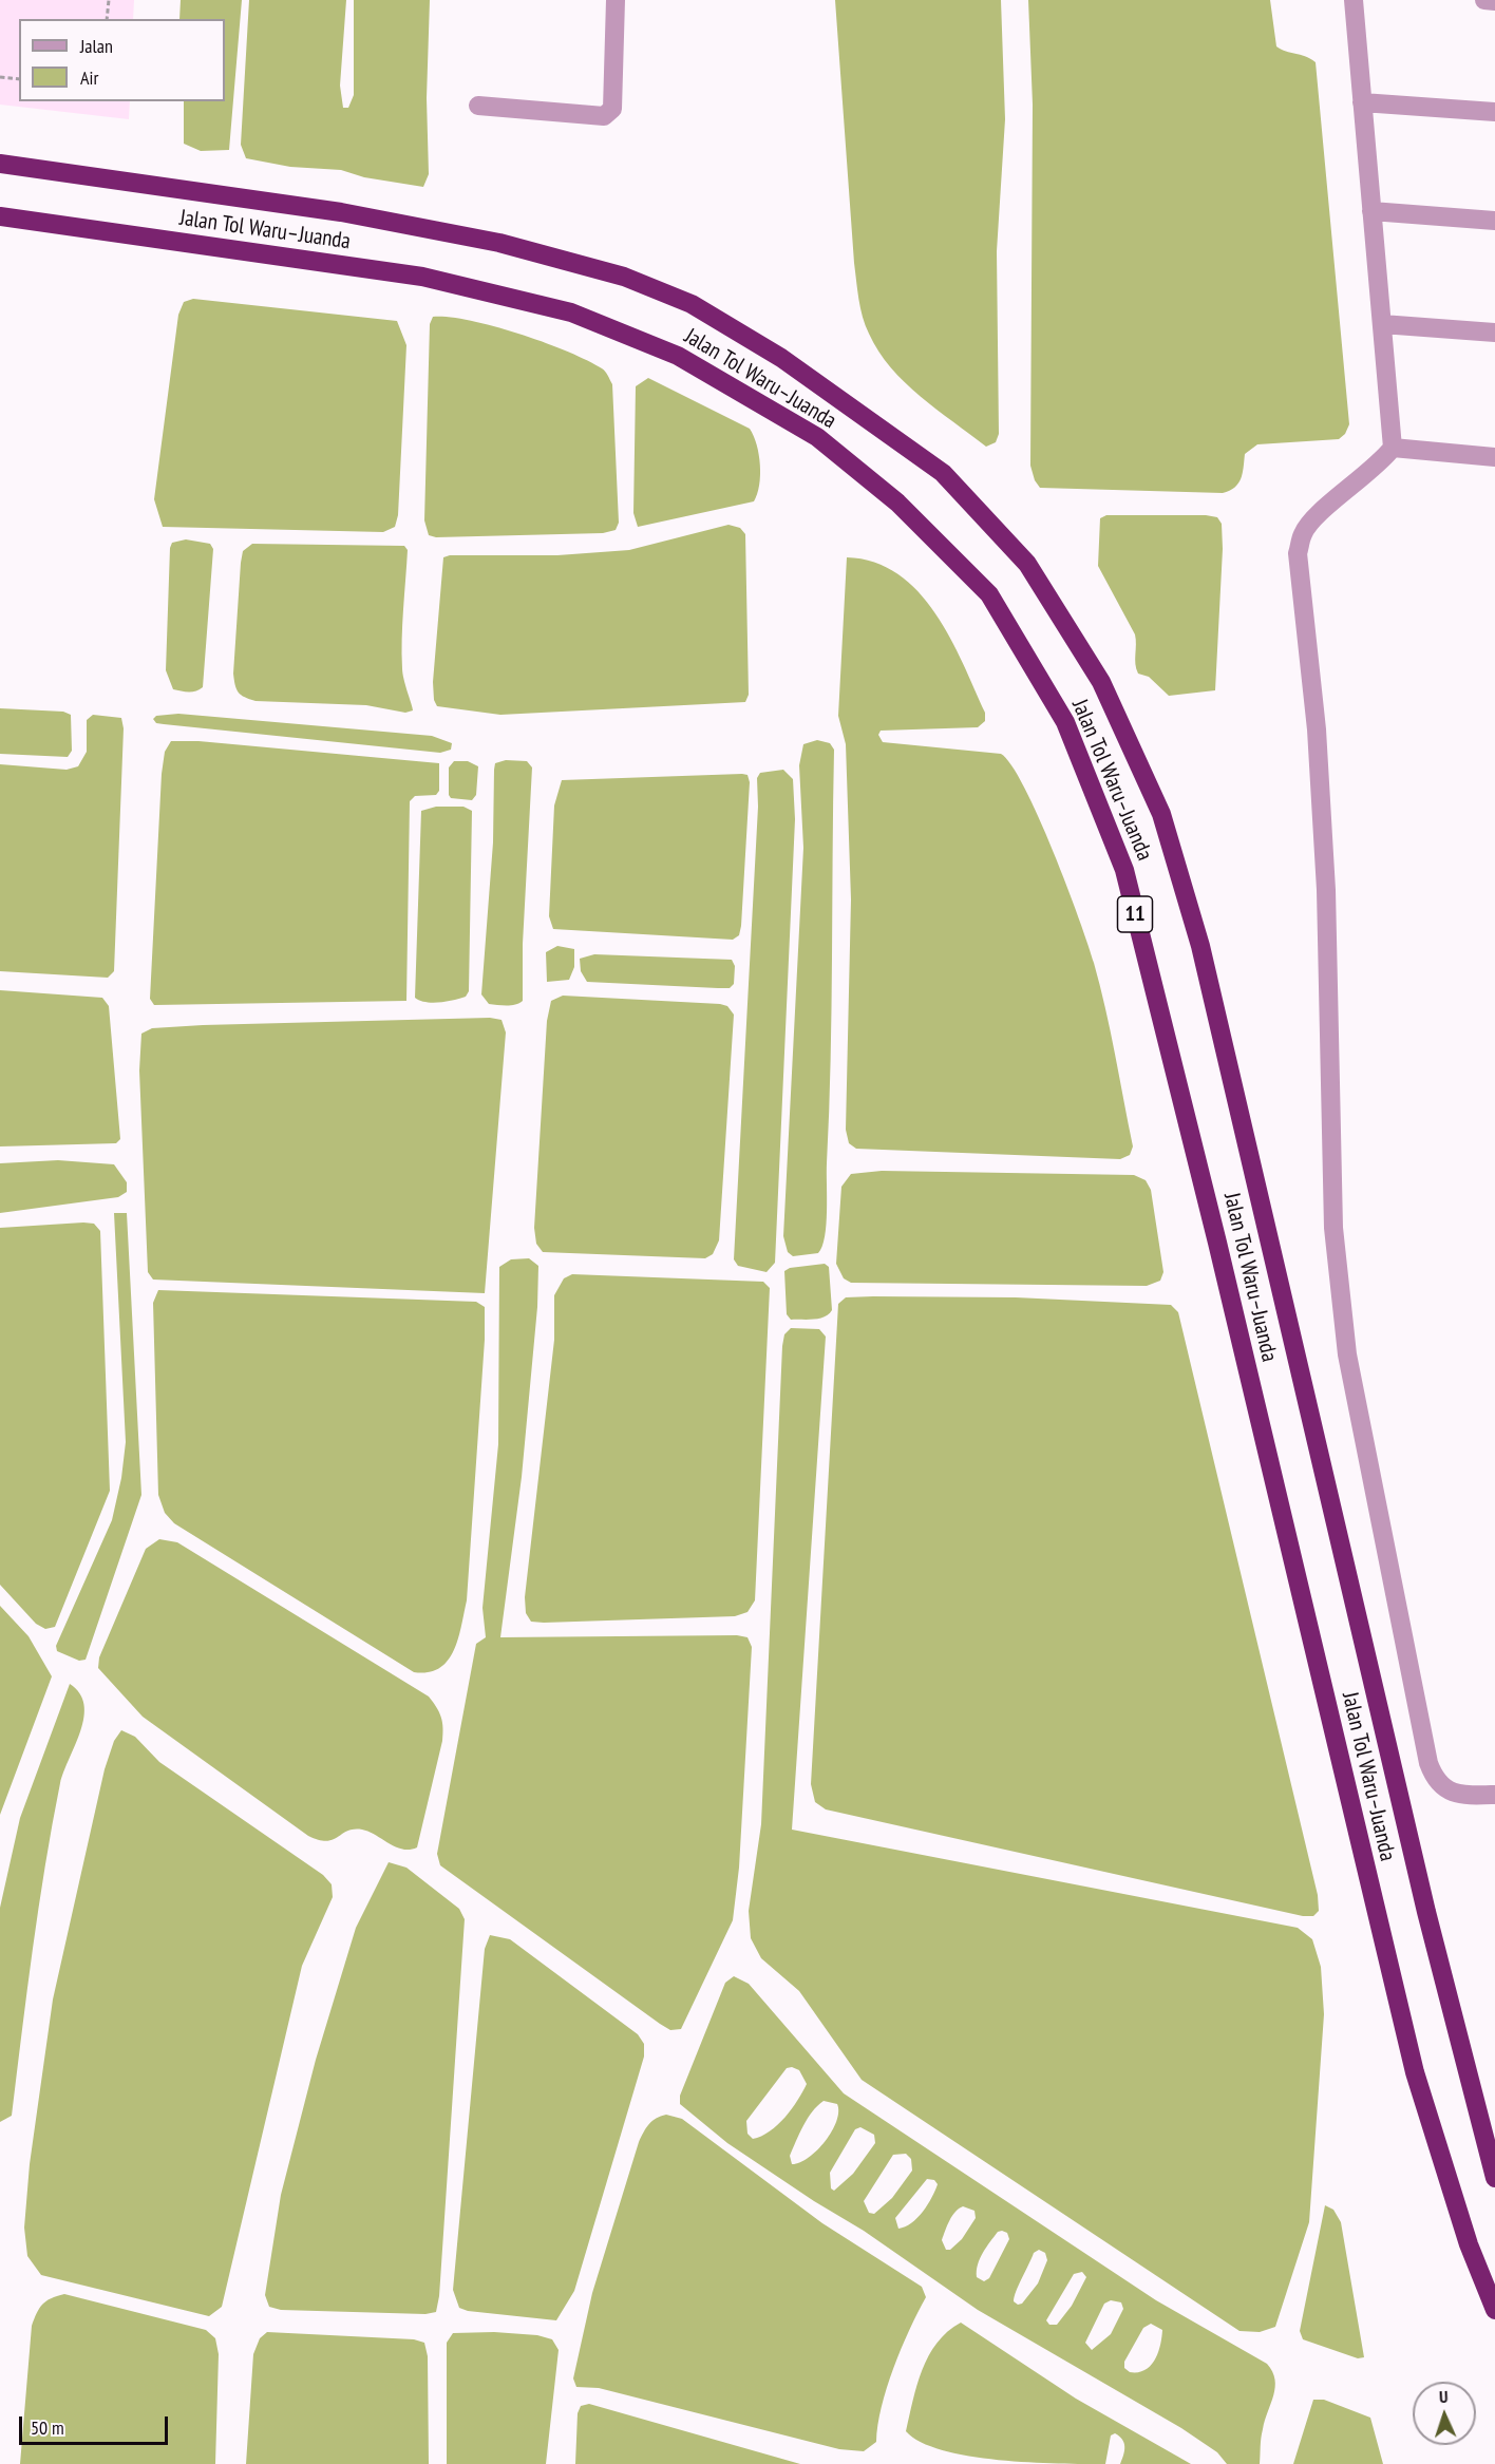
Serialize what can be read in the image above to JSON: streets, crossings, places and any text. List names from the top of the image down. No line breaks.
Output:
{"streets":{"highway":["Jalan Tol Waru–Juanda","11"]},"legend":["Jalan","Air"],"scale_bar":"50 m","north":"top"}
